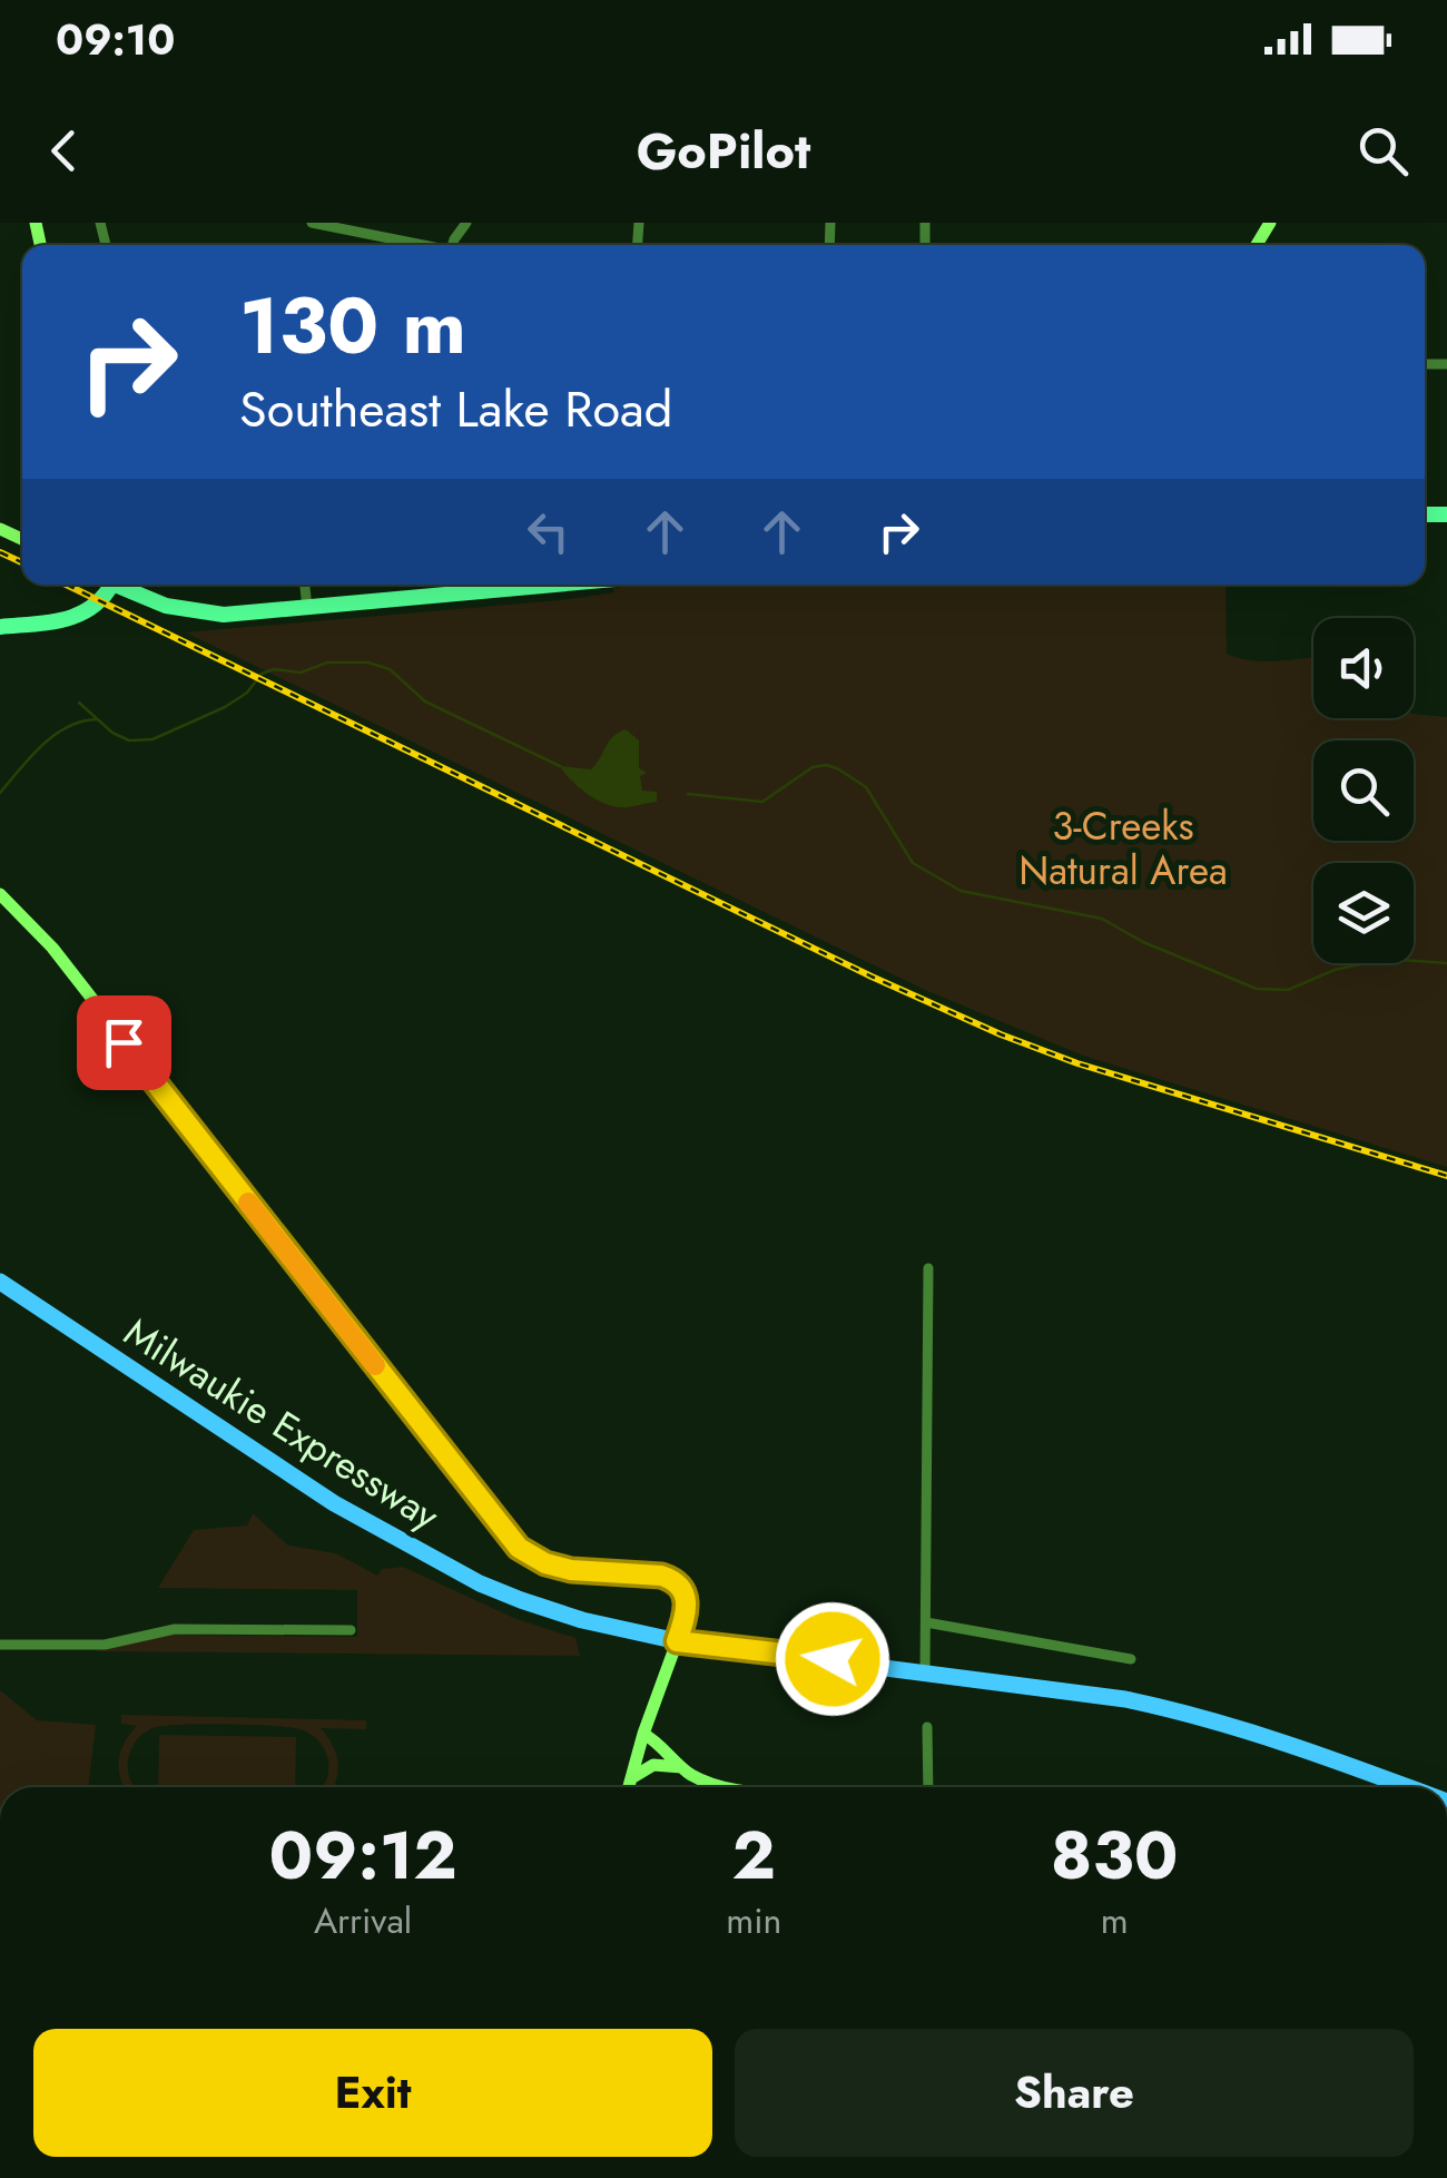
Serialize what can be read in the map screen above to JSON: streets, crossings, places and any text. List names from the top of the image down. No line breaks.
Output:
{"streets":{"highway":["Milwaukie Expressway"]},"parks":["3-Creeks Natural Area"],"page":{"status":"09:10","header":"GoPilot","turn":["130 m","Southeast Lake Road"],"eta":["09:12","Arrival","2","min","830","m"],"buttons":["Exit","Share"]}}
